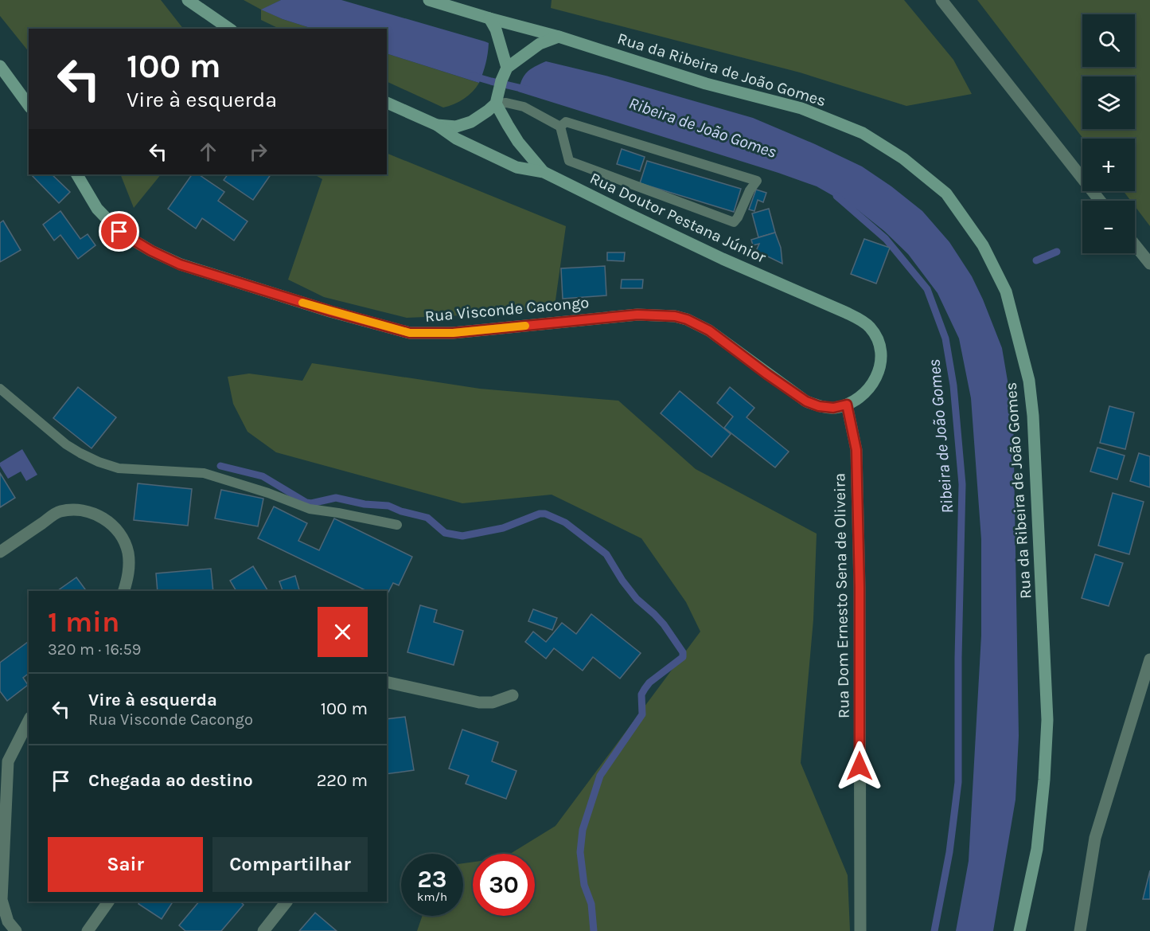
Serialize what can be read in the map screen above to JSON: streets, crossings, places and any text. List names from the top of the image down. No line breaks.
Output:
{"streets":{"main road":["Rua da Ribeira de João Gomes","Rua Doutor Pestana Júnior","Rua Visconde Cacongo"],"street":["Rua Dom Ernesto Sena de Oliveira"]},"crossings":[["Rua Doutor Pestana Júnior","Rua Visconde Cacongo"],["Rua Doutor Pestana Júnior","Rua Dom Ernesto Sena de Oliveira"],["Rua Visconde Cacongo","Rua Dom Ernesto Sena de Oliveira"]],"water":["Ribeira de João Gomes"],"page":{"map_buttons":["+","−"],"turn":["100 m","Vire à esquerda"],"heading":["1 min","320 m · 16:59"],"list":[{"name":"Vire à esquerda","note":"Rua Visconde Cacongo","value":"100 m"},{"name":"Chegada ao destino","value":"220 m"}],"buttons":["Sair","Compartilhar"],"speed":"23 km/h","limit":"30"}}
